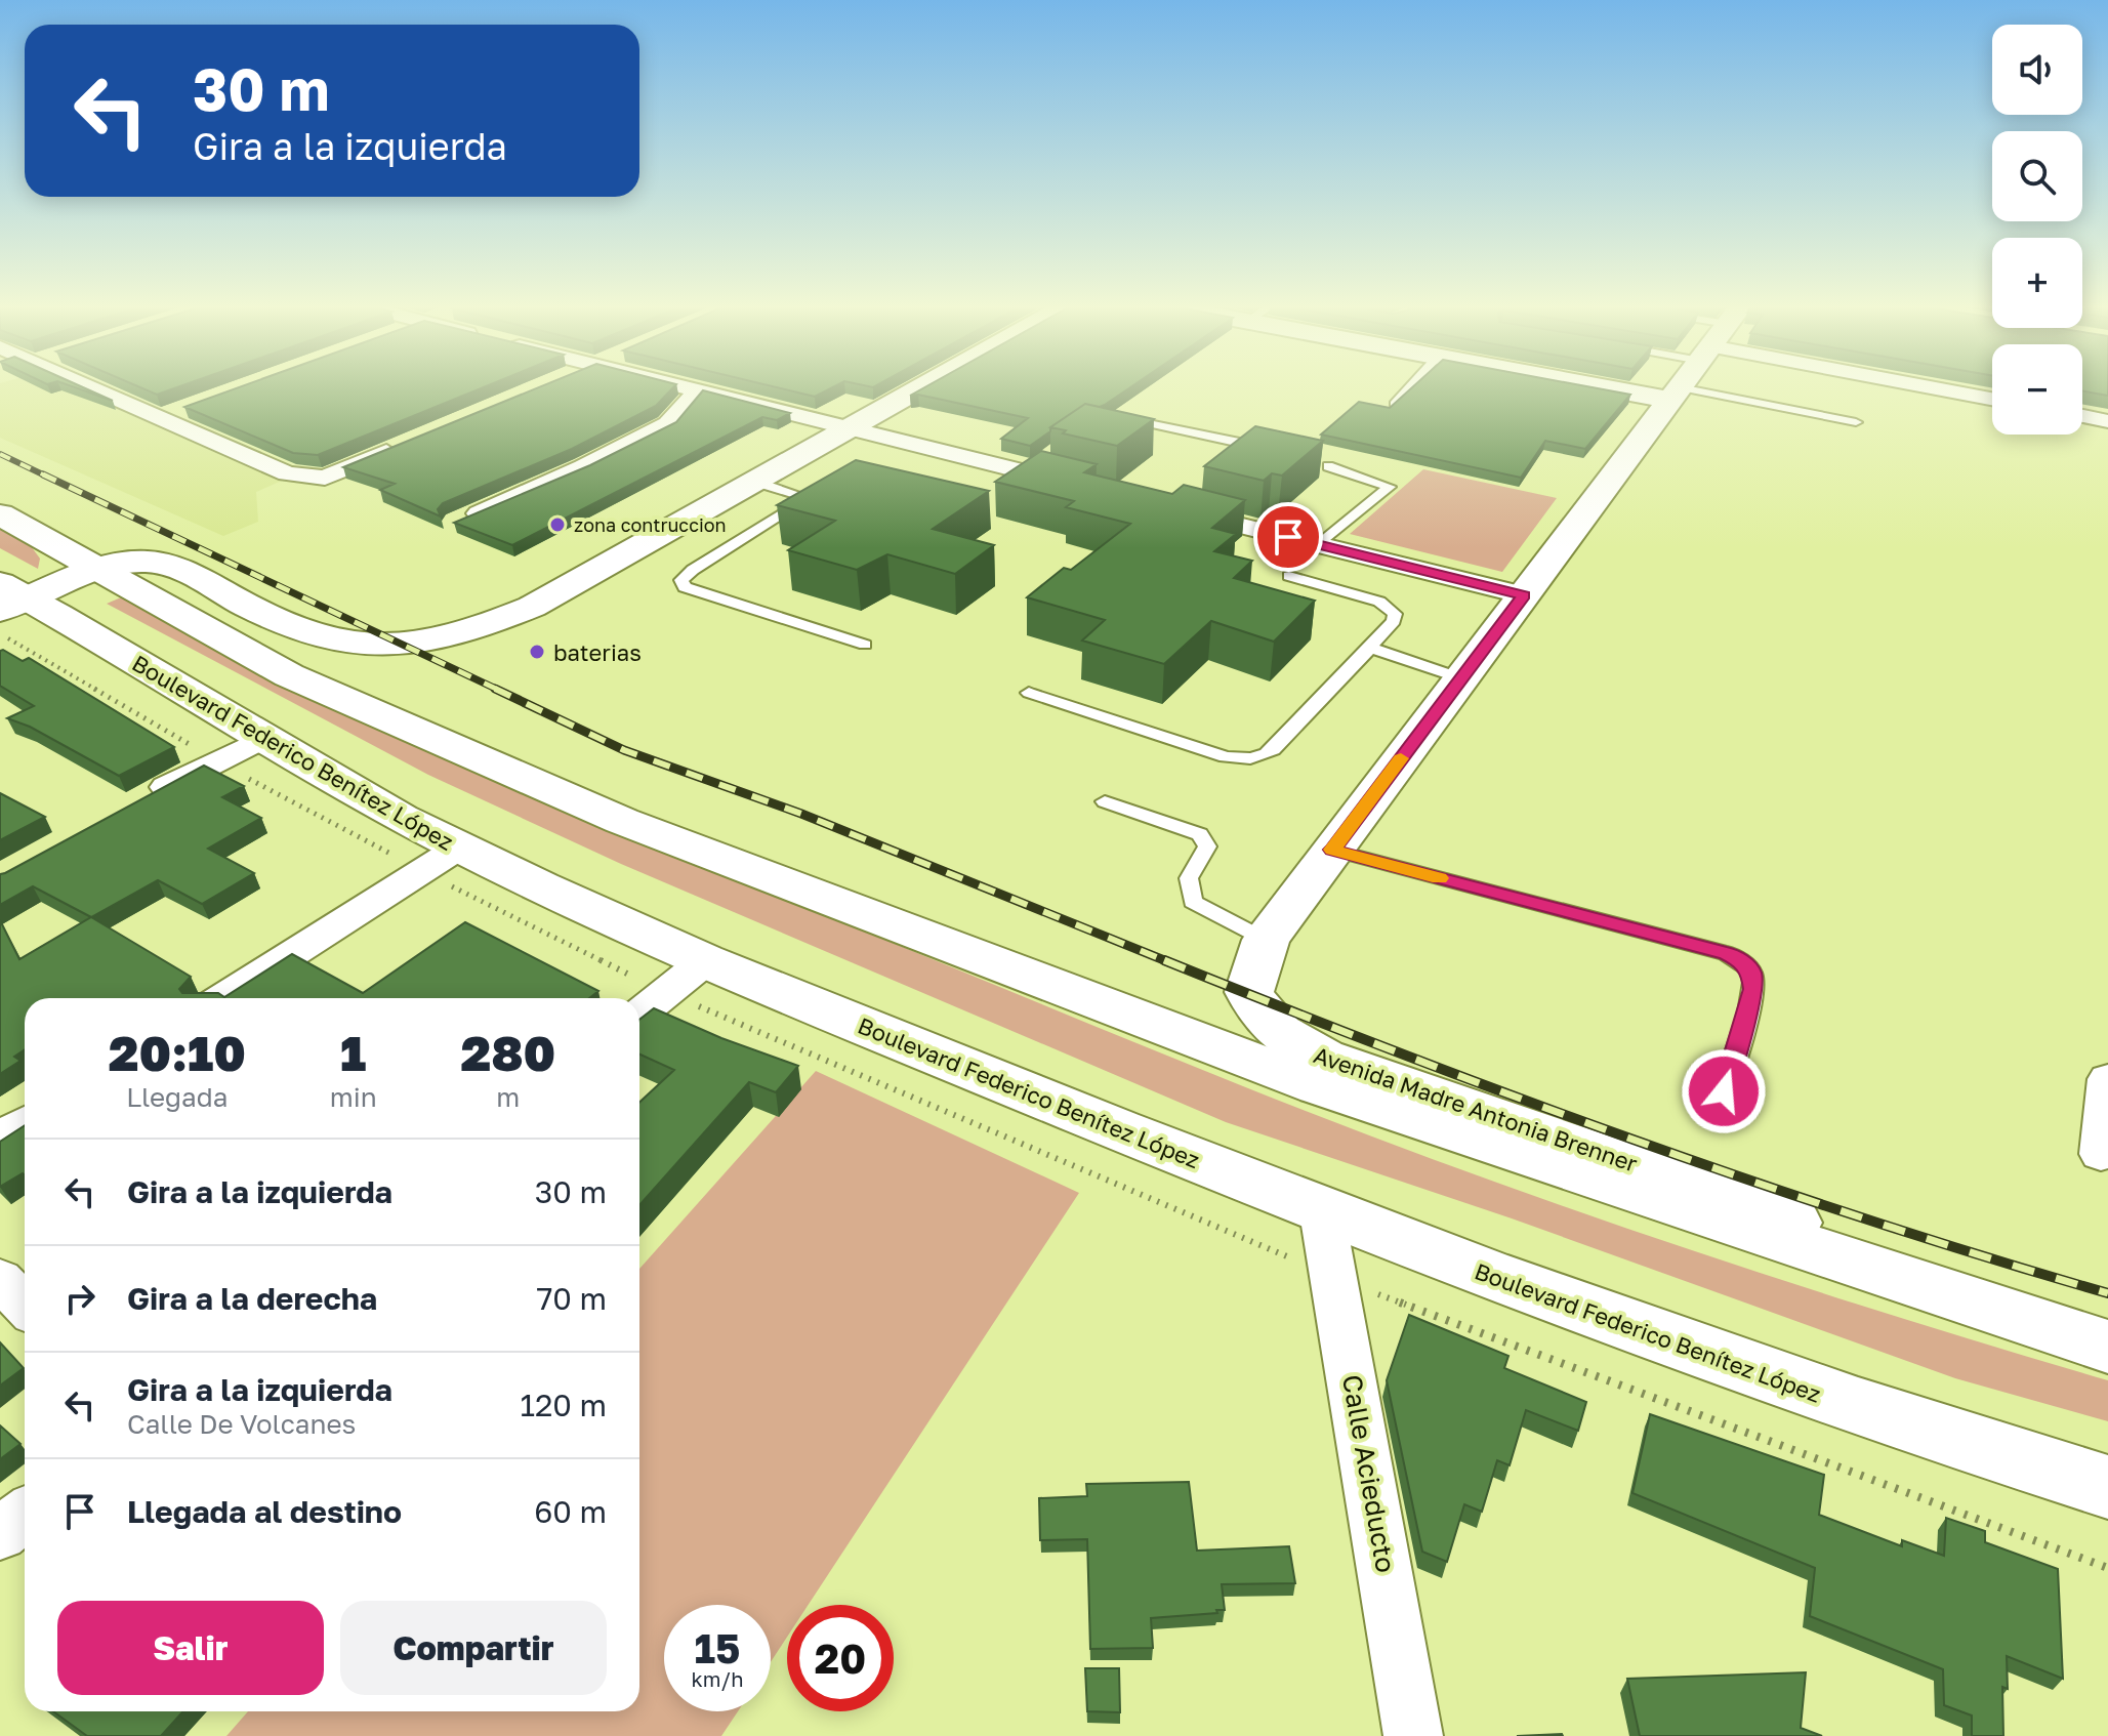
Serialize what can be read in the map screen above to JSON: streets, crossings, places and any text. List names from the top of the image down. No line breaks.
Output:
{"streets":{"street":["Boulevard Federico Benítez López","Avenida Madre Antonia Brenner","Calle Acieducto"]},"crossings":[["Boulevard Federico Benítez López","Calle Acieducto"]],"places":["zona contruccion","baterias"],"page":{"map_buttons":["+","−"],"turn":["30 m","Gira a la izquierda"],"eta":["20:10","Llegada","1","min","280","m"],"list":[{"name":"Gira a la izquierda","value":"30 m"},{"name":"Gira a la derecha","value":"70 m"},{"name":"Gira a la izquierda","note":"Calle De Volcanes","value":"120 m"},{"name":"Llegada al destino","value":"60 m"}],"buttons":["Salir","Compartir"],"speed":"15 km/h","limit":"20"}}
